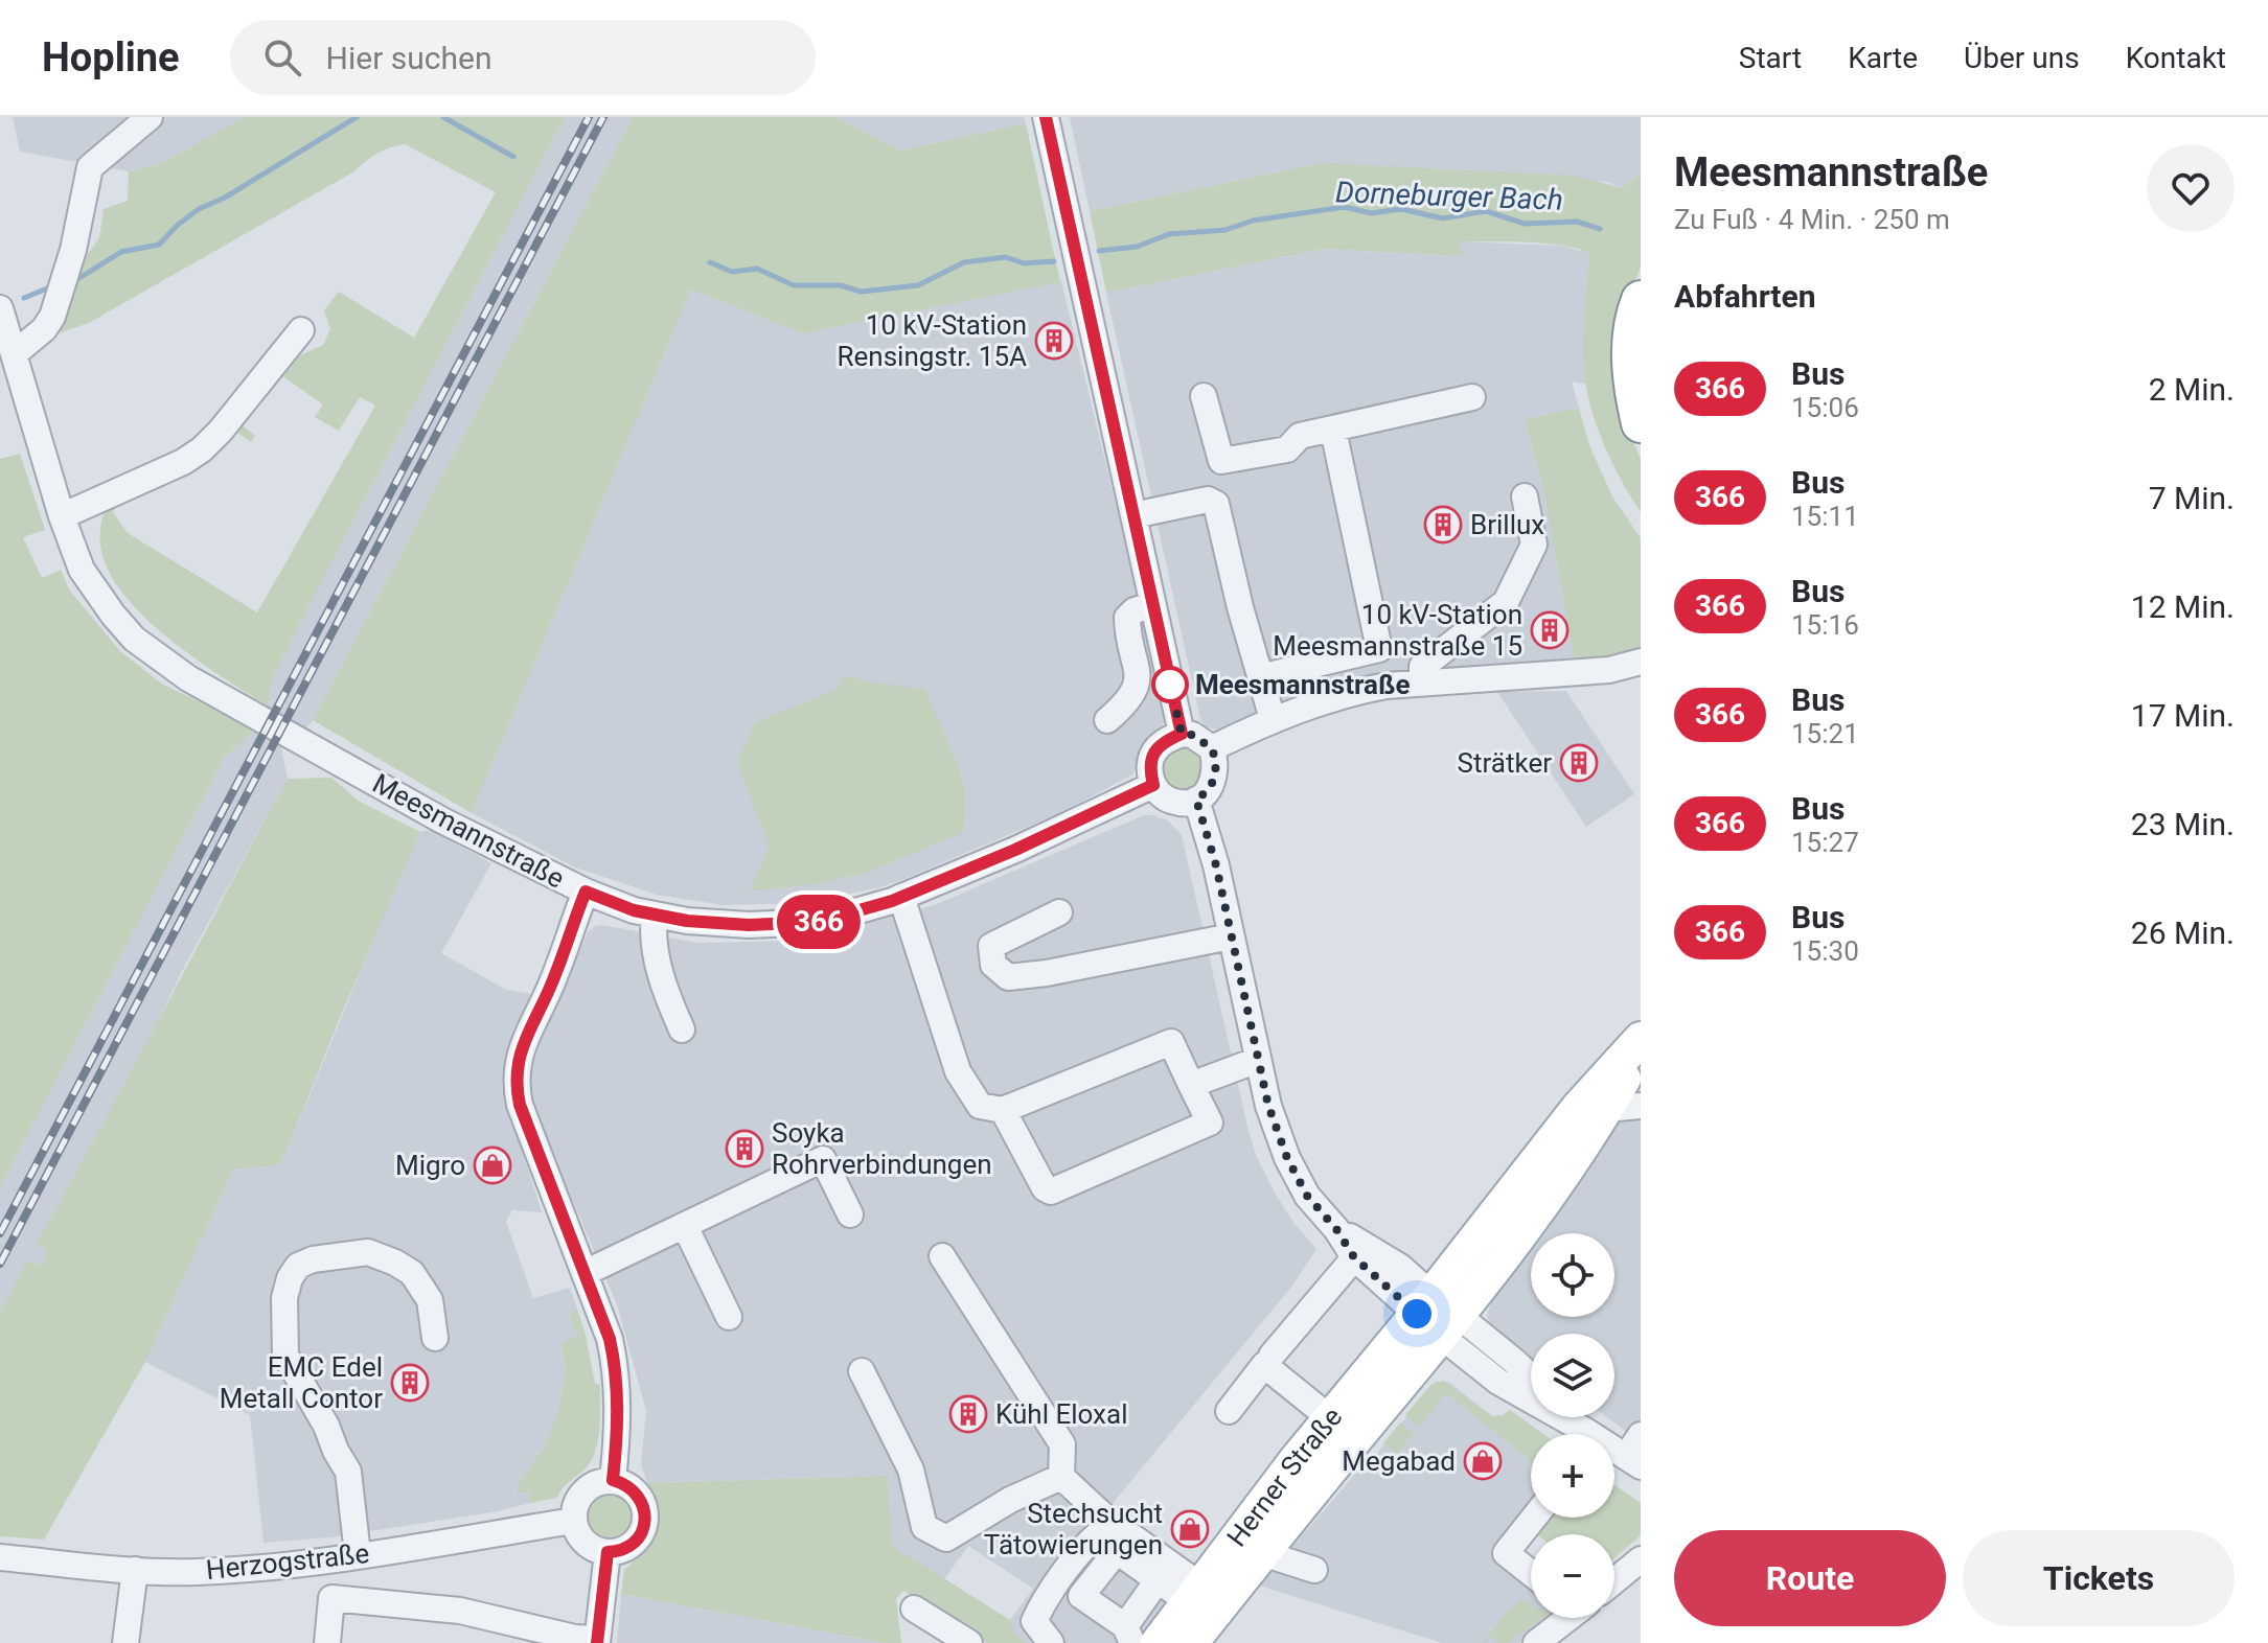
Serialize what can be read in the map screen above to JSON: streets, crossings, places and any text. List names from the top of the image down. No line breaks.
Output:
{"streets":{"main road":["Herner Straße"],"street":["Meesmannstraße","Herzogstraße"]},"water":["Dorneburger Bach"],"places":{"building":["10 kV-Station Rensingstr. 15A","Brillux","10 kV-Station Meesmannstraße 15","Strätker","Soyka Rohrverbindungen","EMC Edel Metall Contor","Kühl Eloxal"],"other":["Meesmannstraße"],"shop":["Migro","Megabad","Stechsucht Tätowierungen"]},"lines":["bus line 366"],"page":{"header":"Hopline","search":"Hier suchen","nav":["Start","Karte","Über uns","Kontakt"],"on_map":"366","heading":[["Meesmannstraße","Zu Fuß · 4 Min. · 250 m"],"Abfahrten"],"list":[{"mark":"366","name":"Bus","note":"15:06","value":"2 Min."},{"mark":"366","name":"Bus","note":"15:11","value":"7 Min."},{"mark":"366","name":"Bus","note":"15:16","value":"12 Min."},{"mark":"366","name":"Bus","note":"15:21","value":"17 Min."},{"mark":"366","name":"Bus","note":"15:27","value":"23 Min."},{"mark":"366","name":"Bus","note":"15:30","value":"26 Min."}],"map_buttons":["+","−"],"buttons":["Route","Tickets"]}}
